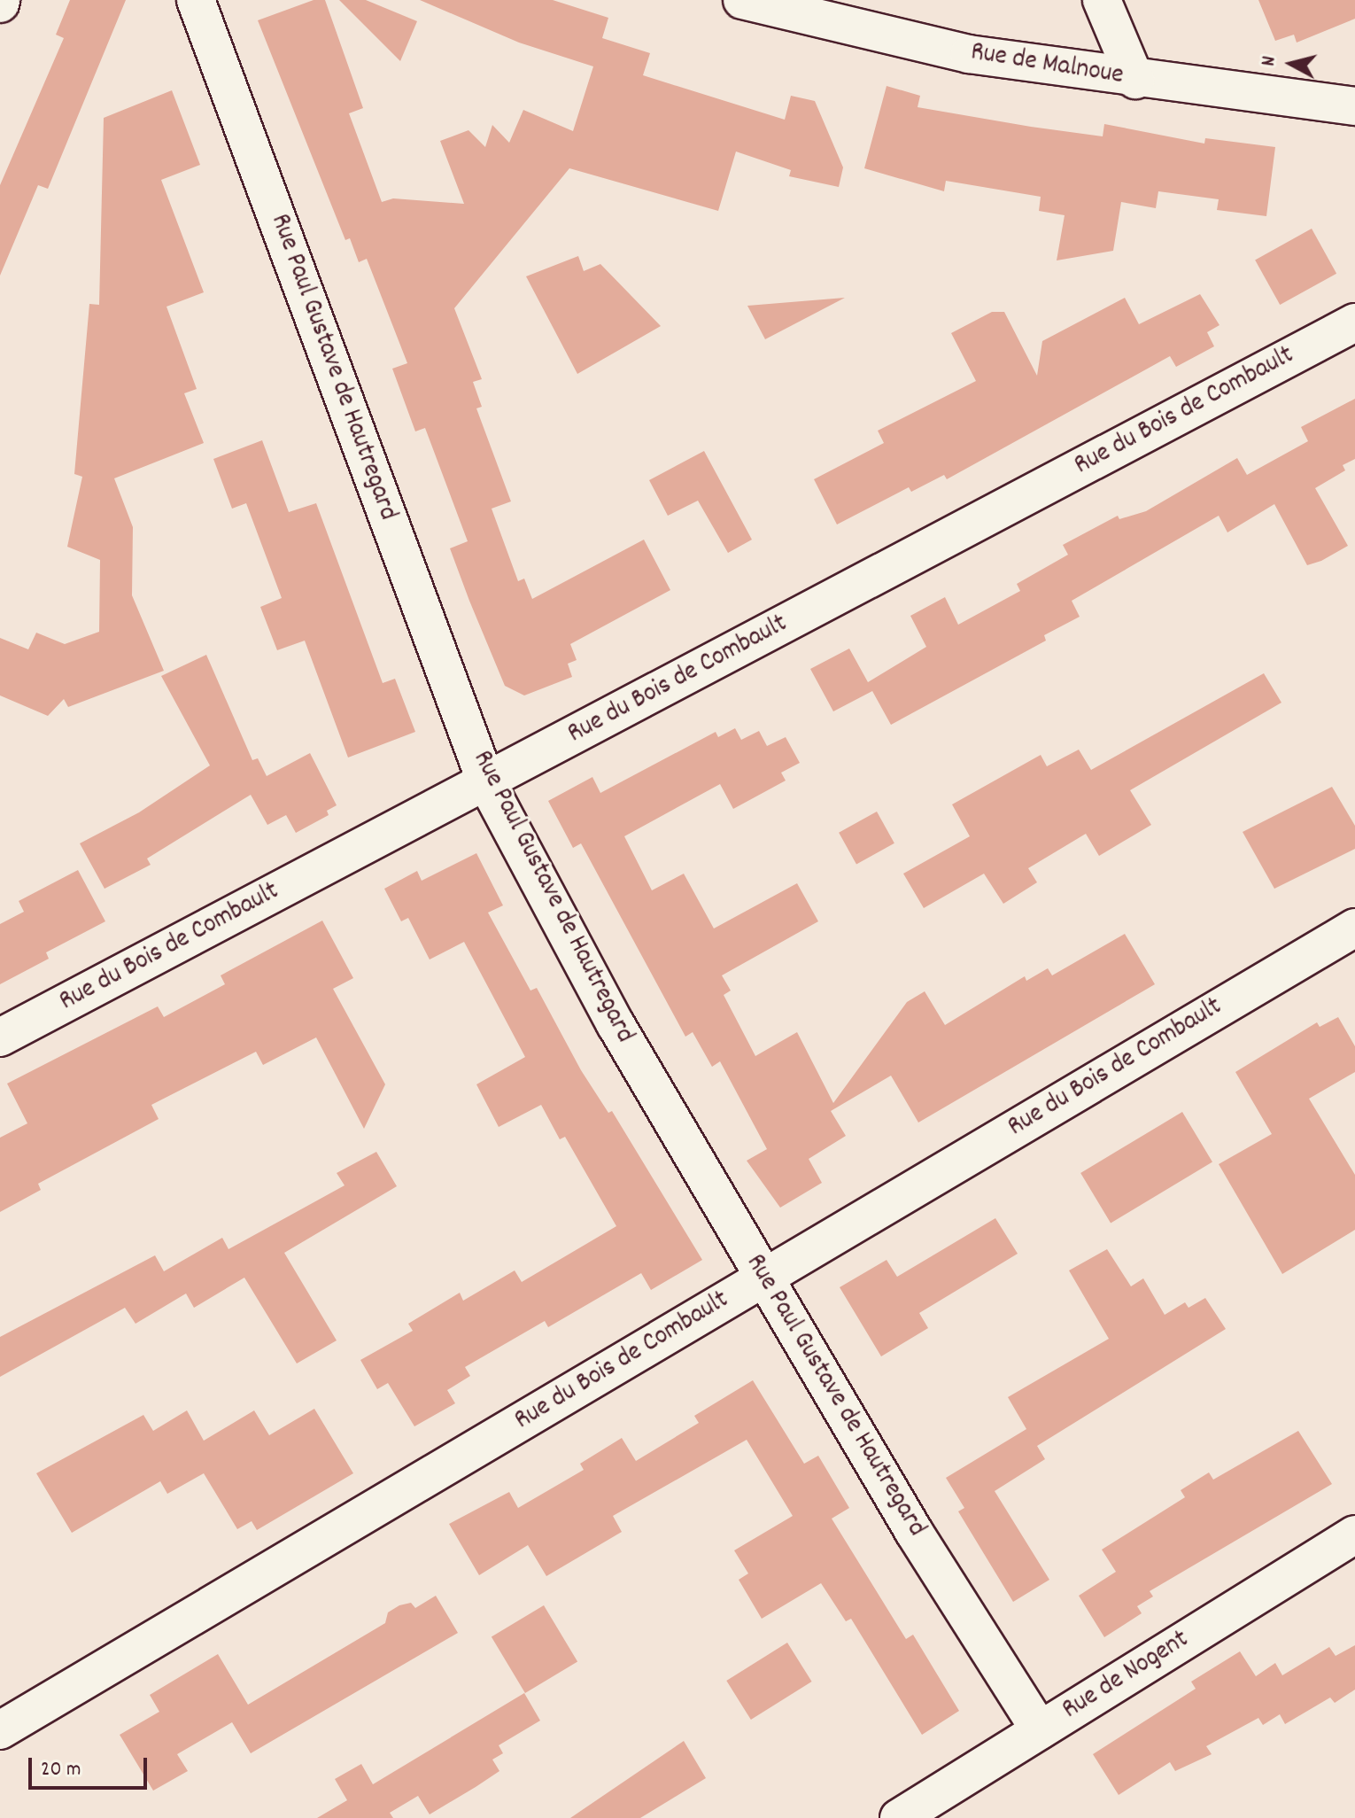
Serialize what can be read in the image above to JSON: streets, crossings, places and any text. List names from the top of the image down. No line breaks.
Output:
{"streets":{"street":["Rue de Malnoue","Rue Paul Gustave de Hautregard","Rue du Bois de Combault","Rue de Nogent"]},"crossings":[["Rue Paul Gustave de Hautregard","Rue du Bois de Combault"],["Rue Paul Gustave de Hautregard","Rue de Nogent"]],"scale_bar":"20 m","north":"left"}
